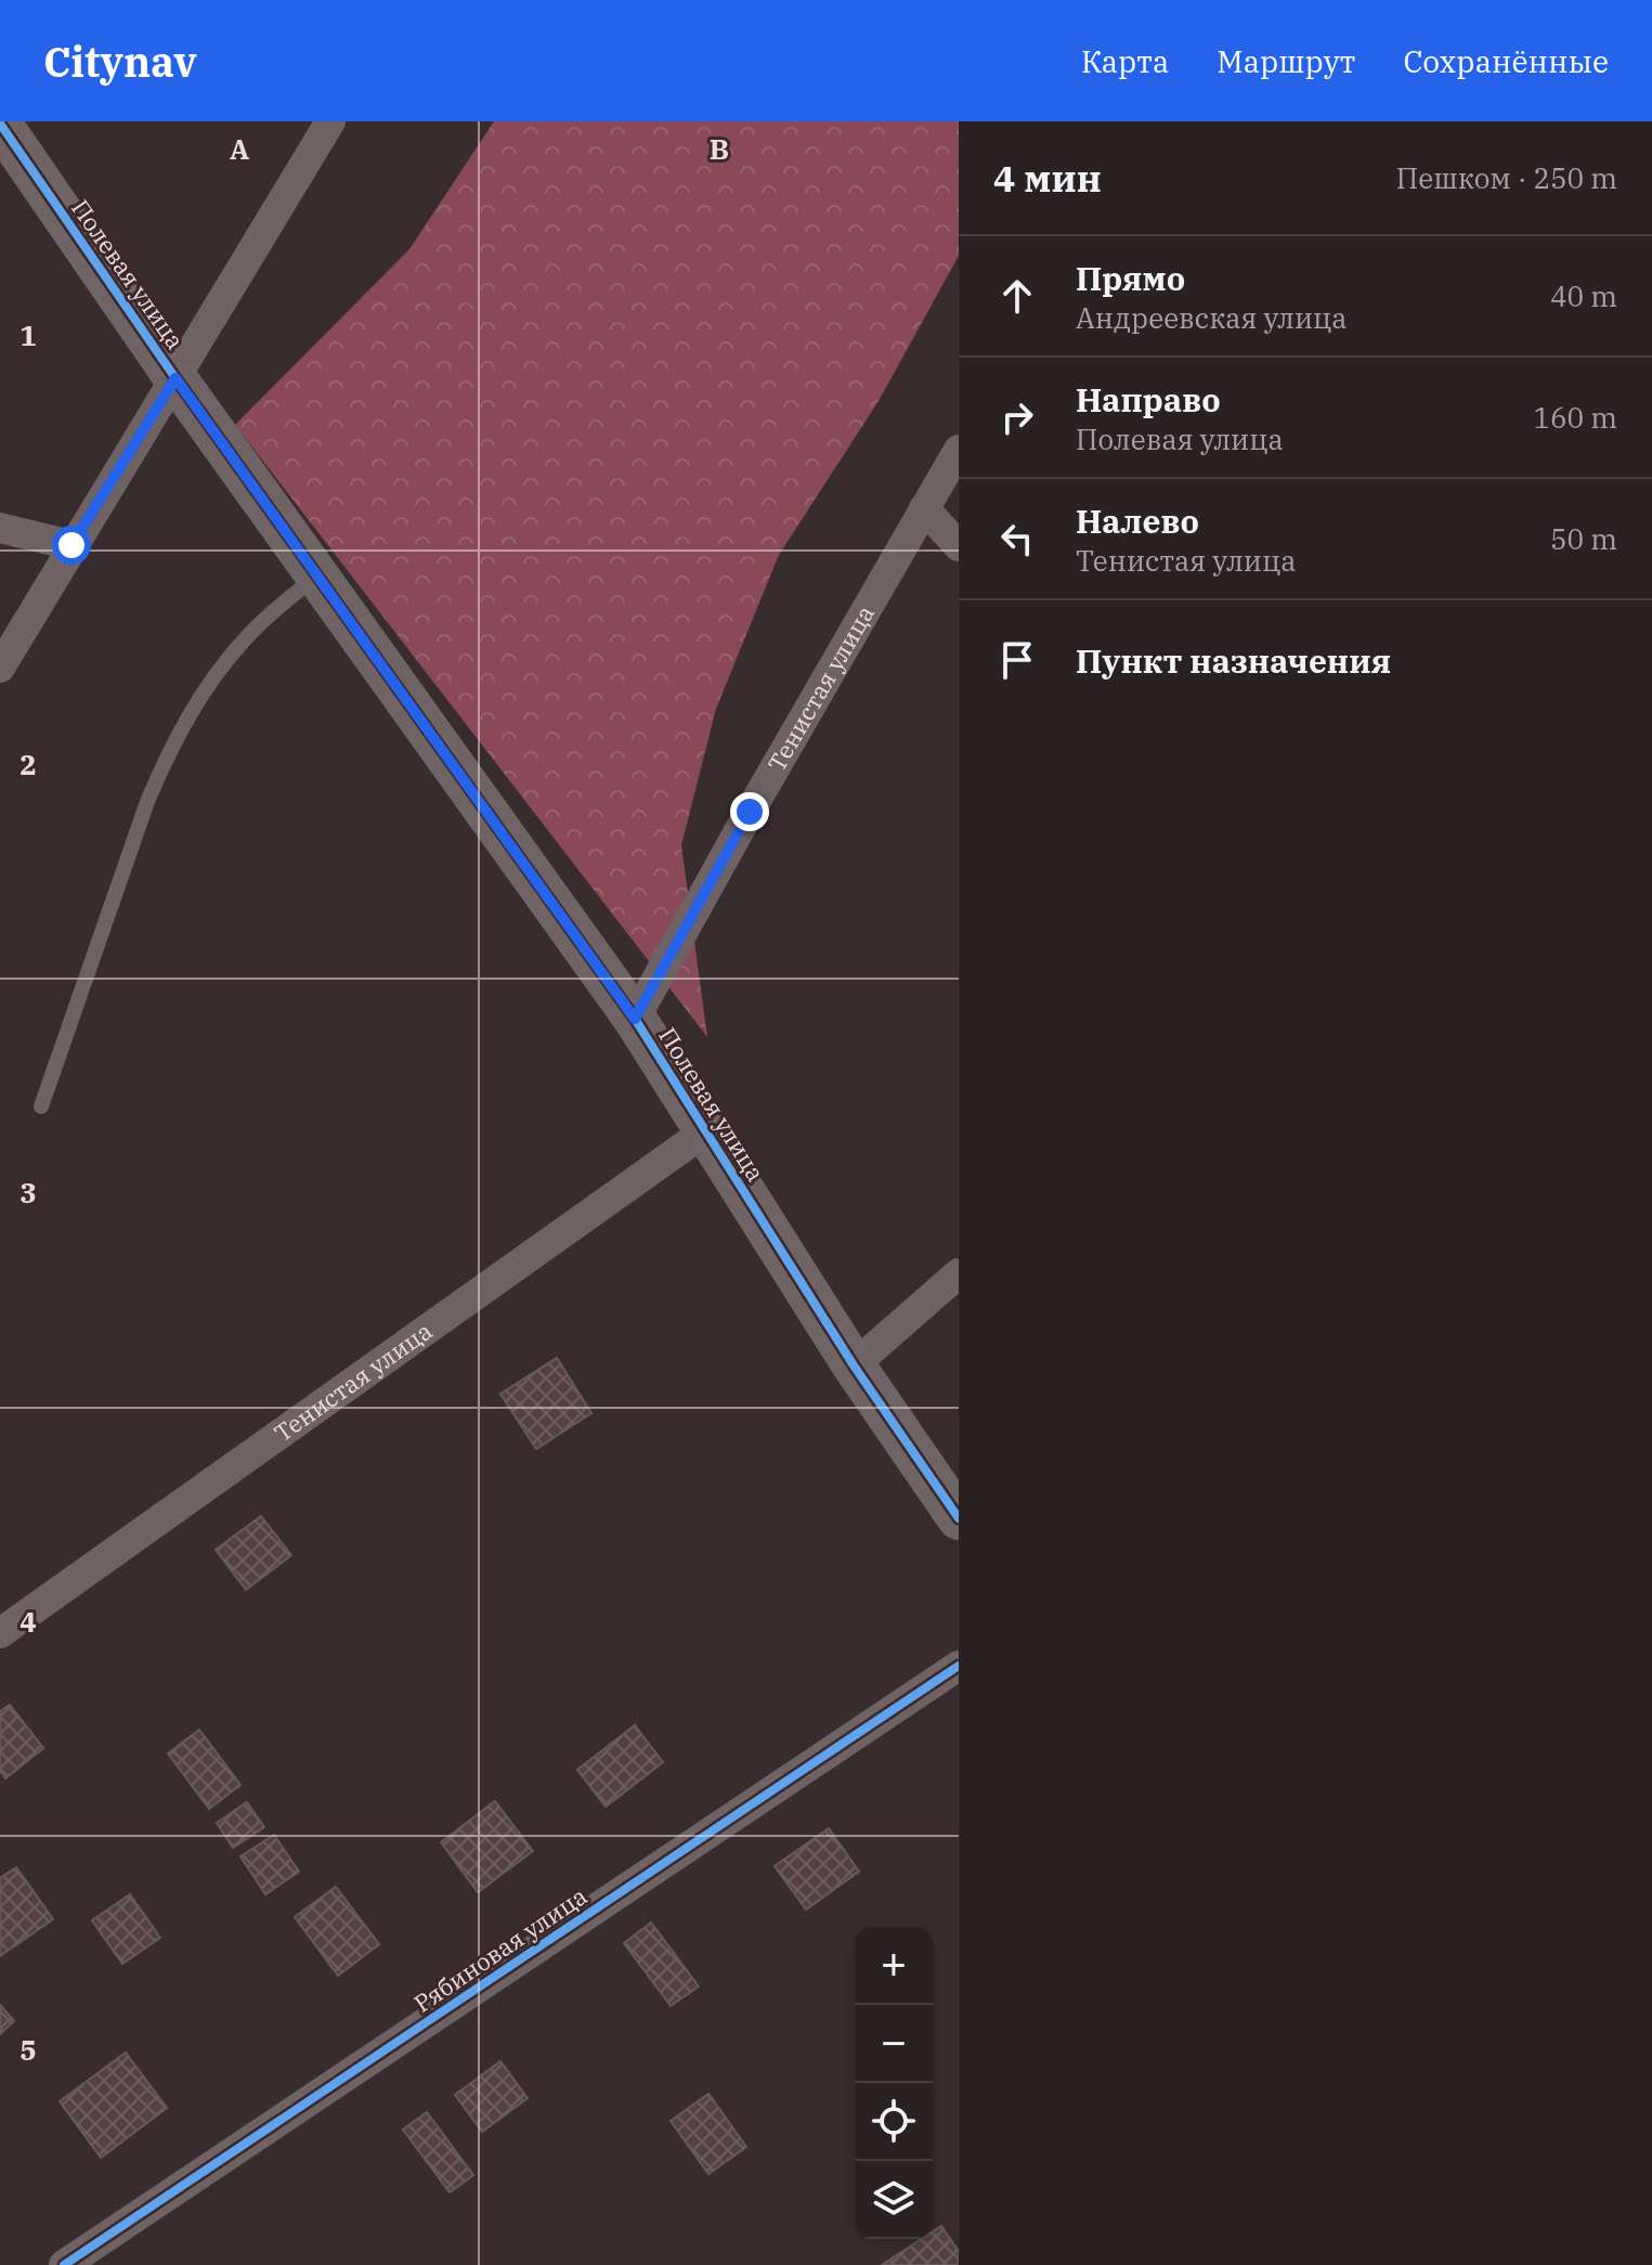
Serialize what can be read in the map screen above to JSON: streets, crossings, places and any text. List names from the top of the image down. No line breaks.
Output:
{"streets":{"street":["Полевая улица","Тенистая улица","Рябиновая улица"]},"crossings":[["Полевая улица","Тенистая улица"]],"page":{"header":"Citynav","nav":["Карта","Маршрут","Сохранённые"],"heading":["4 мин","Пешком · 250 m"],"list":[["Прямо","Андреевская улица","40 m"],["Направо","Полевая улица","160 m"],["Налево","Тенистая улица","50 m"],"Пункт назначения"],"map_buttons":["+","−"]},"grid":{"columns":["A","B"],"rows":["1","2","3","4","5"]}}
